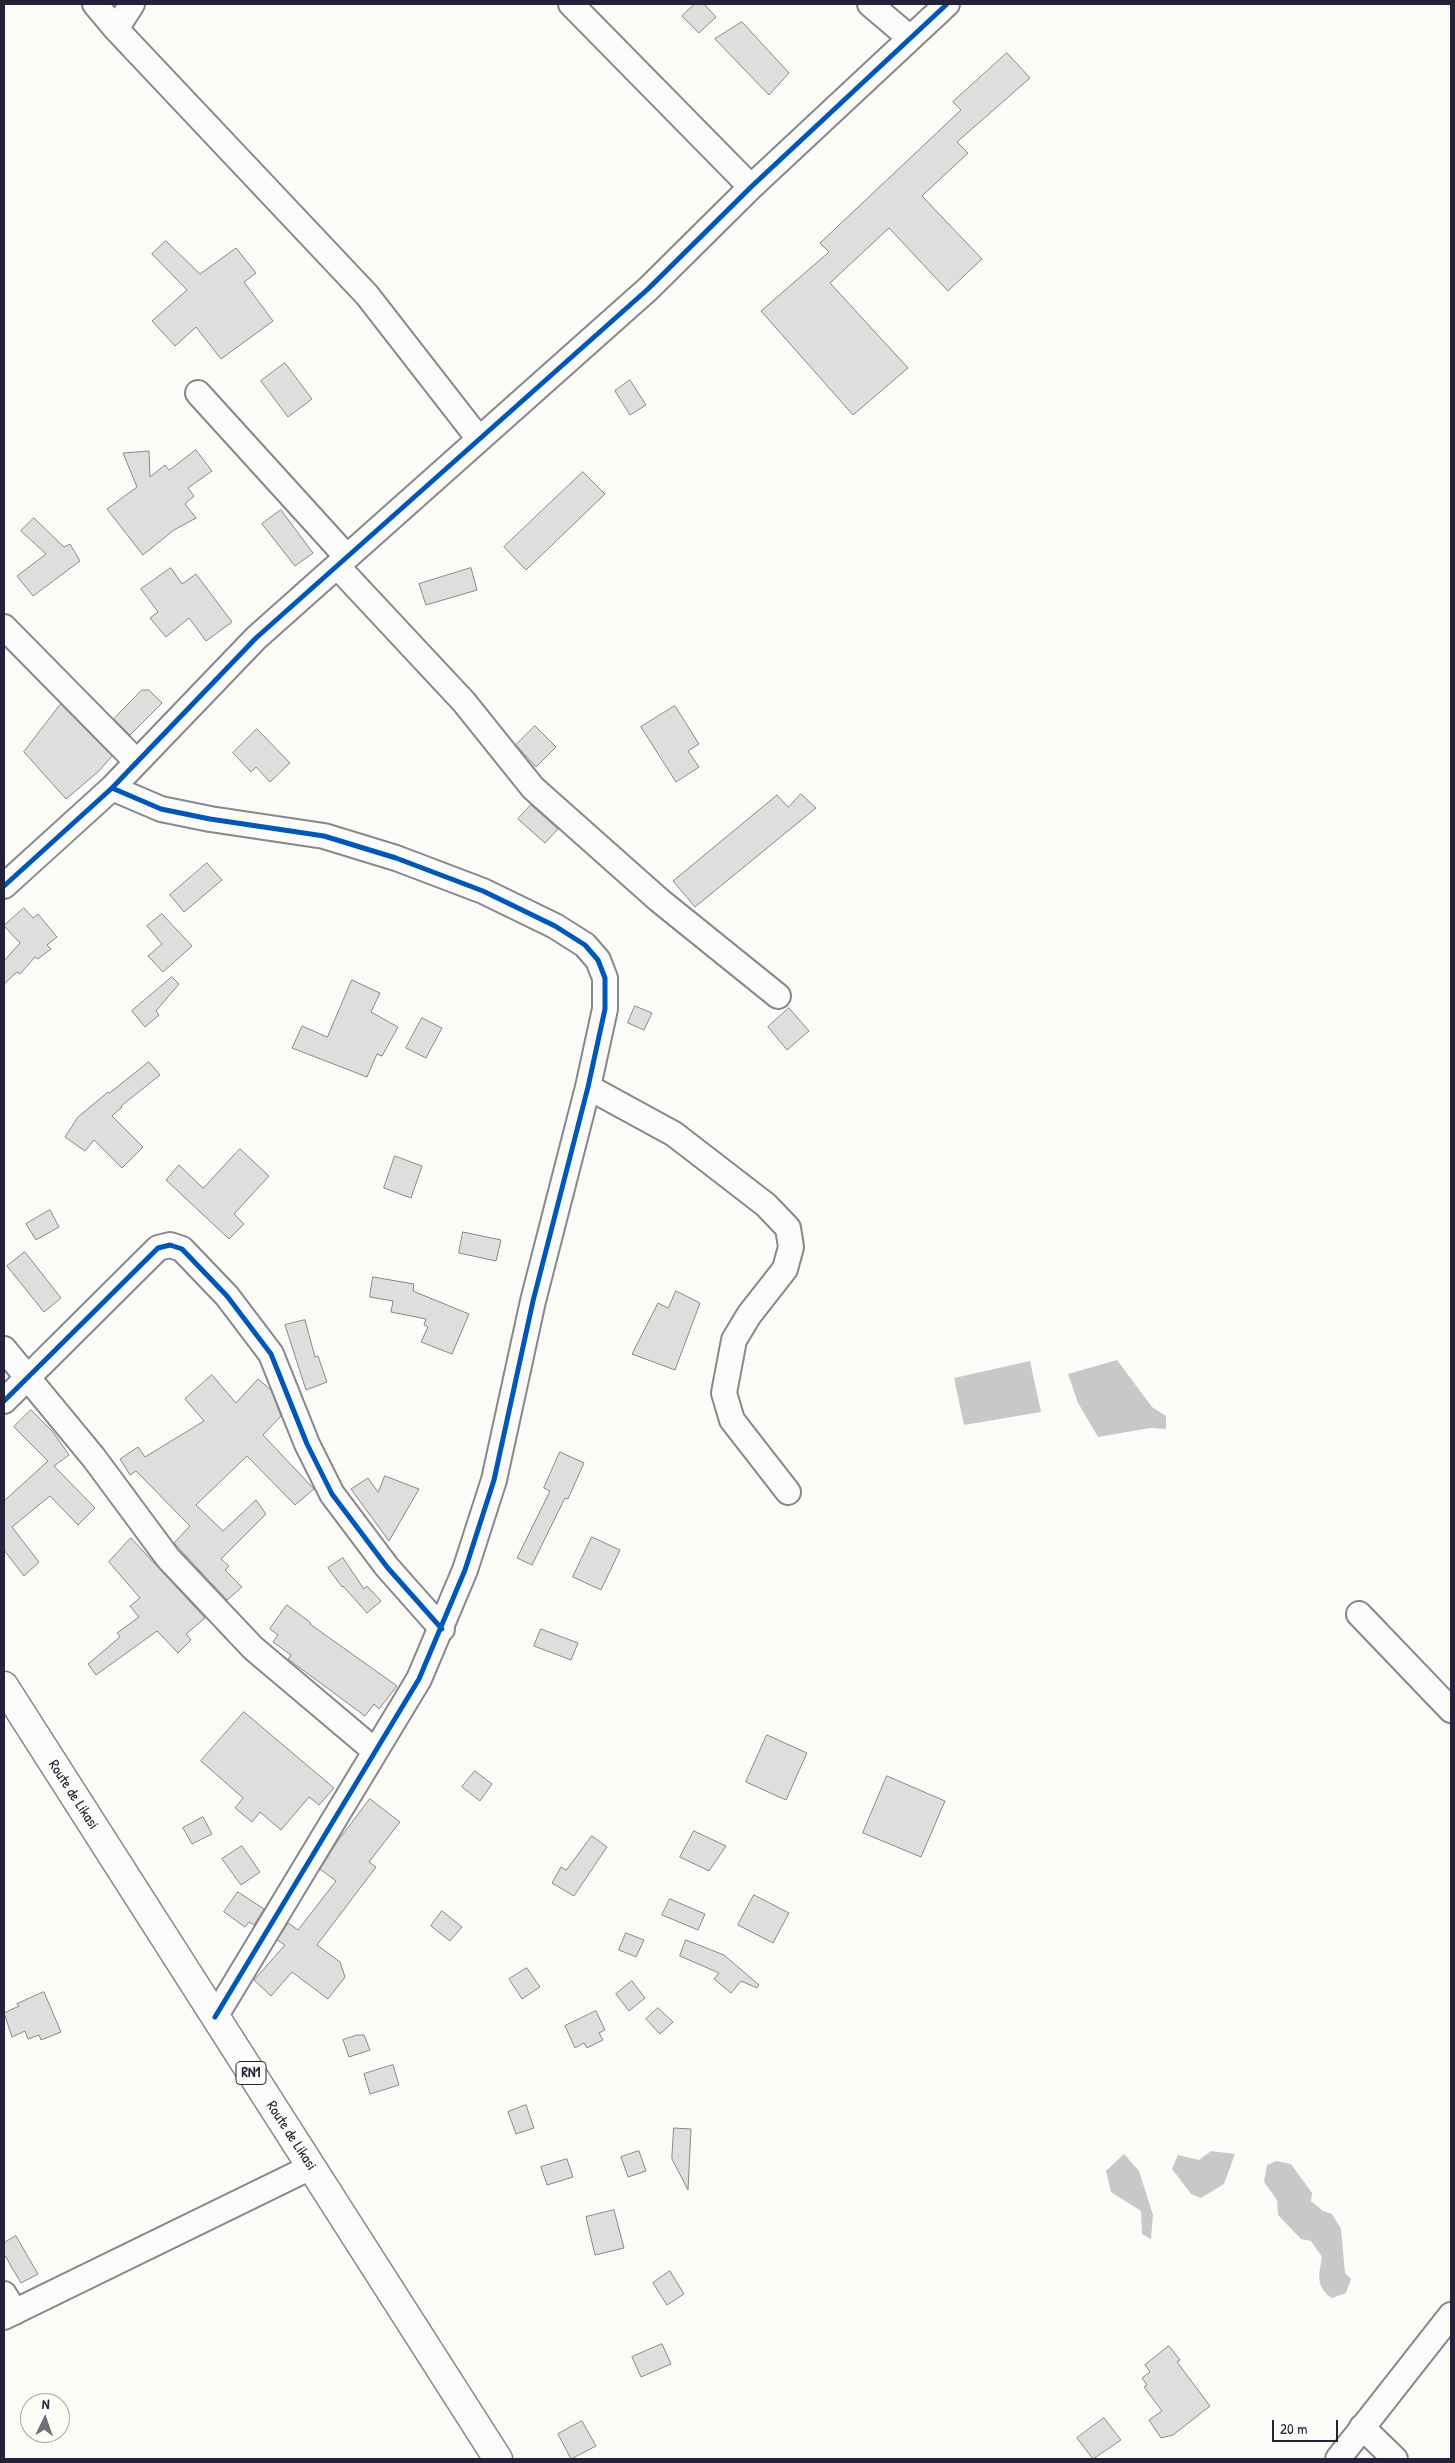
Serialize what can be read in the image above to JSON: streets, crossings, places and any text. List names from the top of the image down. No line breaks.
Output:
{"streets":{"highway":["Route de Likasi","RN1"]},"scale_bar":"20 m","north":"top"}
